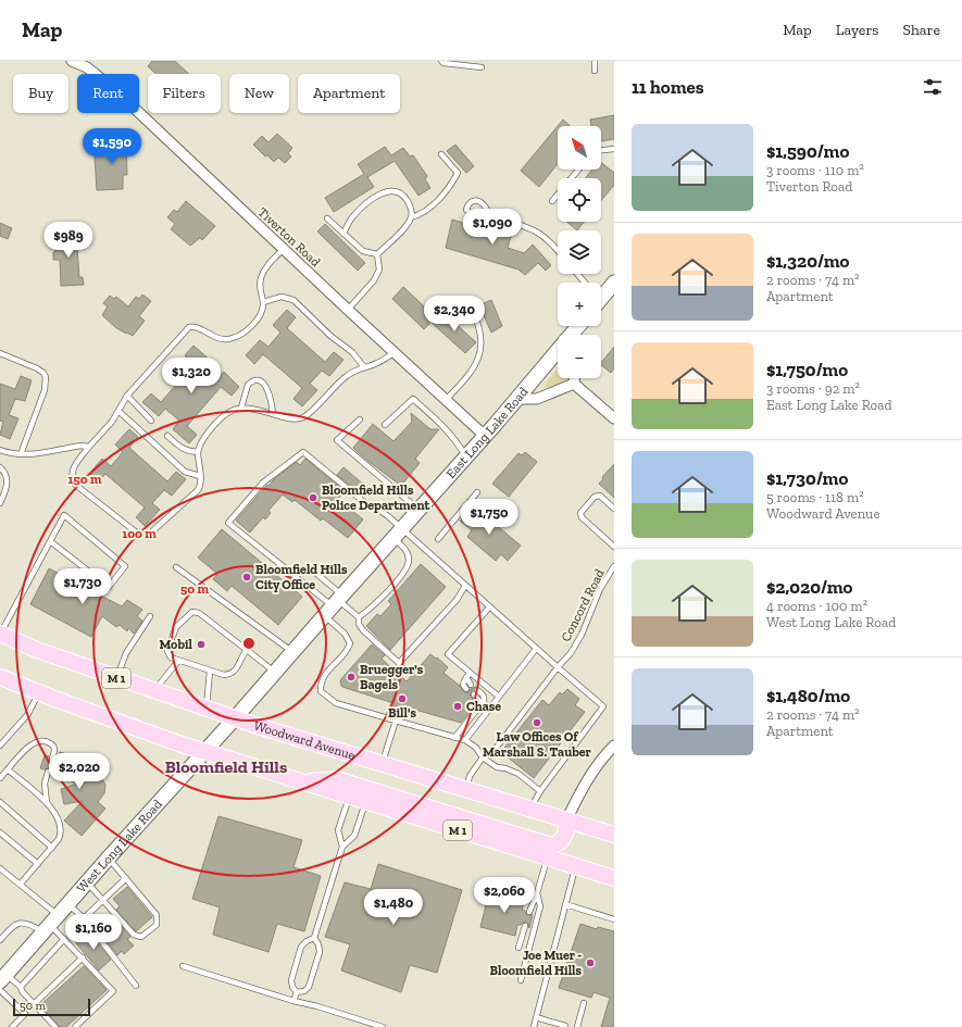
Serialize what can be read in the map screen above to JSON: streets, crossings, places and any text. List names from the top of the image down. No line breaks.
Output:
{"streets":{"main road":["East Long Lake Road","M 1","Woodward Avenue","West Long Lake Road"],"street":["Tiverton Road"],"lane":["Concord Road"]},"crossings":[["Tiverton Road","East Long Lake Road"],["East Long Lake Road","Woodward Avenue"],["East Long Lake Road","West Long Lake Road"],["Concord Road","Woodward Avenue"],["M 1","West Long Lake Road"],["Woodward Avenue","West Long Lake Road"]],"districts":["Bloomfield Hills"],"places":["Bloomfield Hills Police Department","Bloomfield Hills City Office","Mobil","Bruegger's Bagels","Bill's","Chase","Law Offices Of Marshall S. Tauber","Joe Muer - Bloomfield Hills"],"scale_bar":"50 m","north":"top left","page":{"header":"Map","nav":["Map","Layers","Share"],"heading":"11 homes","chip":["Buy","Rent","Filters","New","Apartment"],"list":[{"name":"$1,590/mo","note":"3 rooms · 110 m² · Tiverton Road"},{"name":"$1,320/mo","note":"2 rooms · 74 m² · Apartment"},{"name":"$1,750/mo","note":"3 rooms · 92 m² · East Long Lake Road"},{"name":"$1,730/mo","note":"5 rooms · 118 m² · Woodward Avenue"},{"name":"$2,020/mo","note":"4 rooms · 100 m² · West Long Lake Road"},{"name":"$1,480/mo","note":"2 rooms · 74 m² · Apartment"}],"map_buttons":["+","−"],"price":["$1,590","$1,090","$989","$2,340","$1,320","$1,750","$1,730","$2,020","$2,060","$1,480","$1,160"],"scale":"50 m"},"rings":["150 m","100 m","50 m"]}
